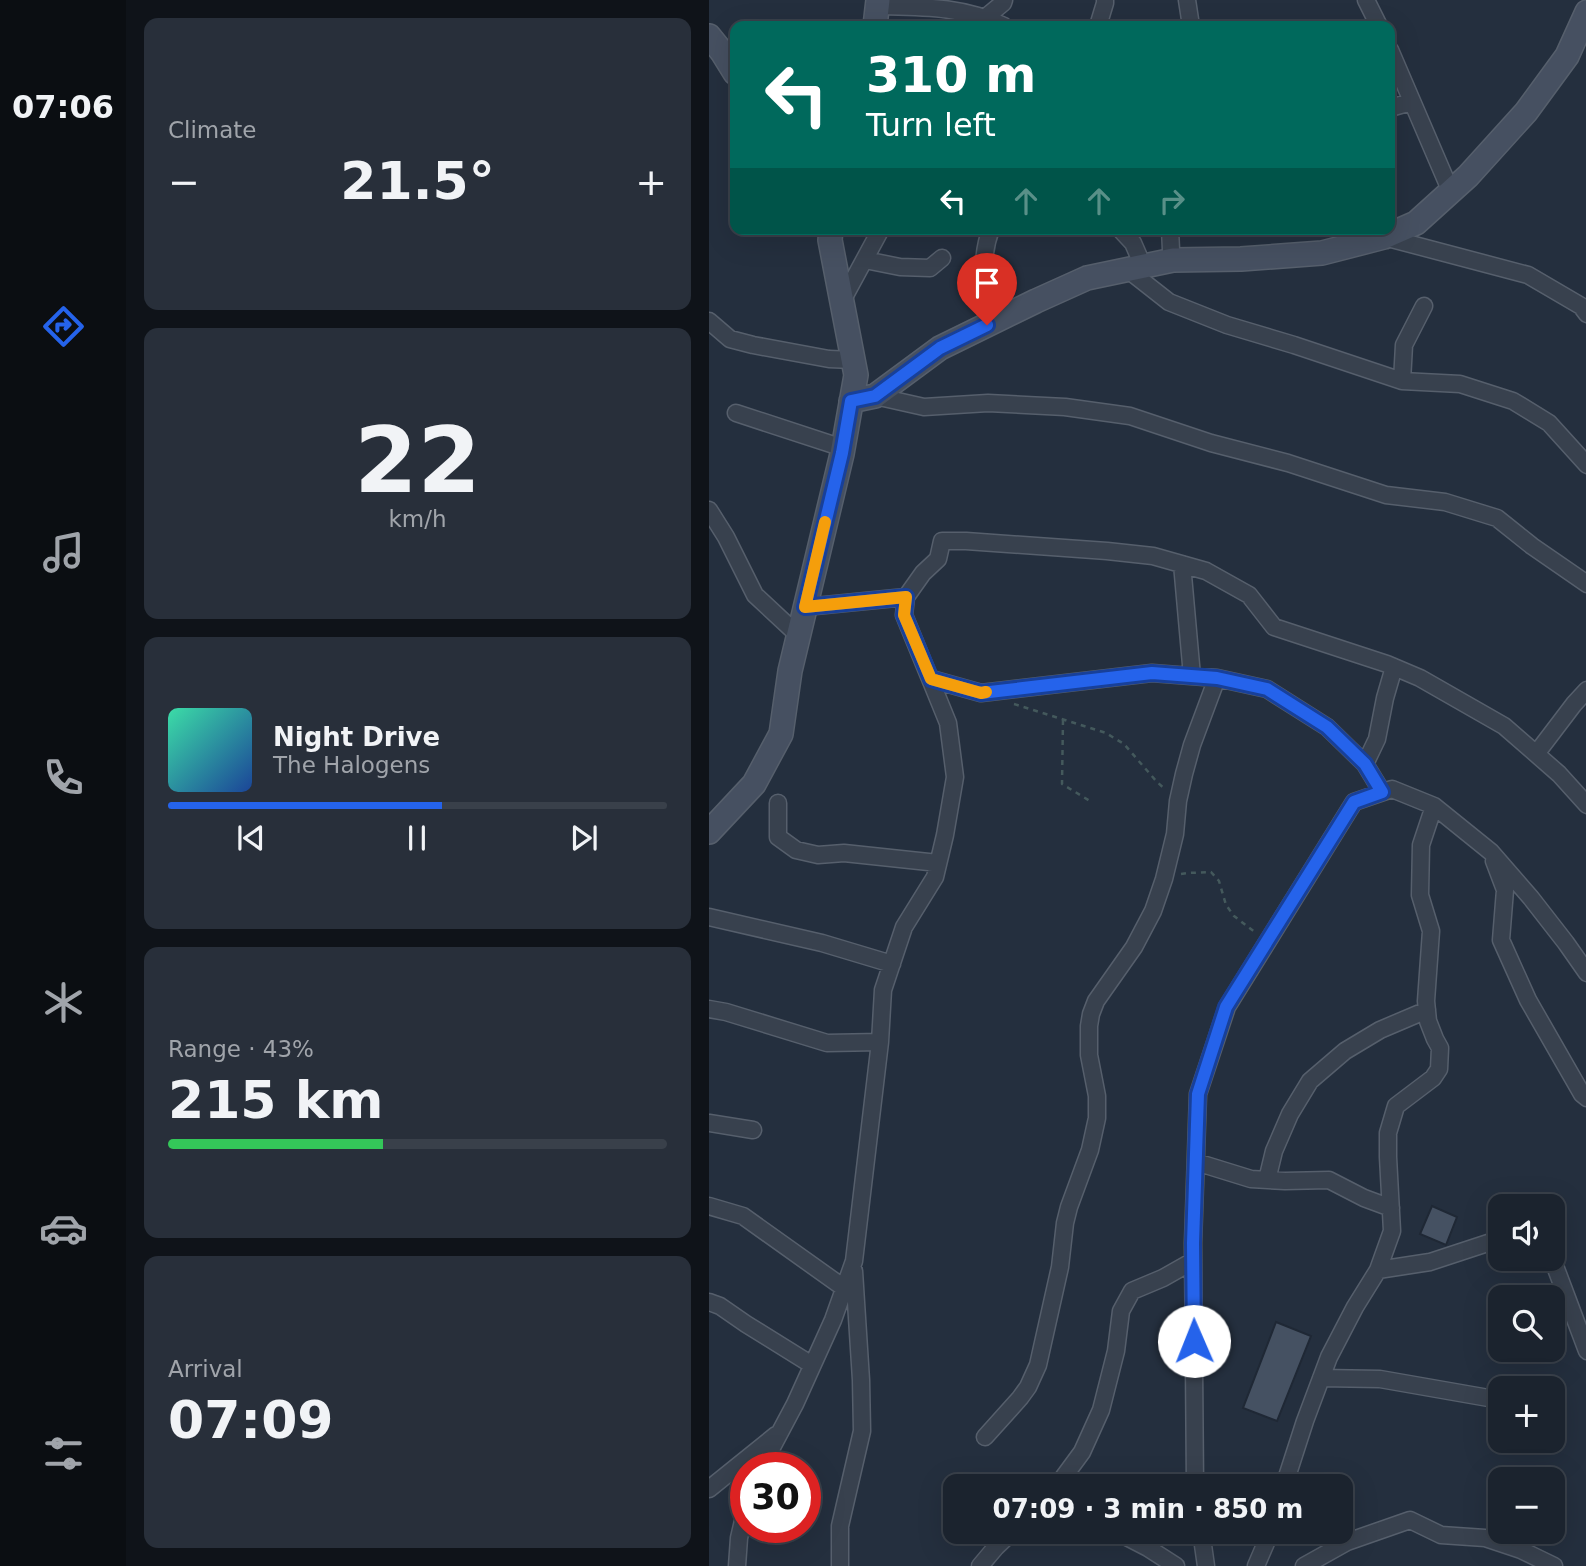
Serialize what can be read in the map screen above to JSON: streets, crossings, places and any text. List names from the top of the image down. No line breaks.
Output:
{"page":{"tabs":"07:06","tile":["Climate",["22","km/h"],["Range · 43%","215 km"],["Arrival","07:09"]],"turn":["310 m","Turn left"],"heat":["−","21.5°","+"],"song":["Night Drive","The Halogens"],"map_buttons":["+","−"],"limit":"30","trip":"07:09 · 3 min · 850 m"}}
